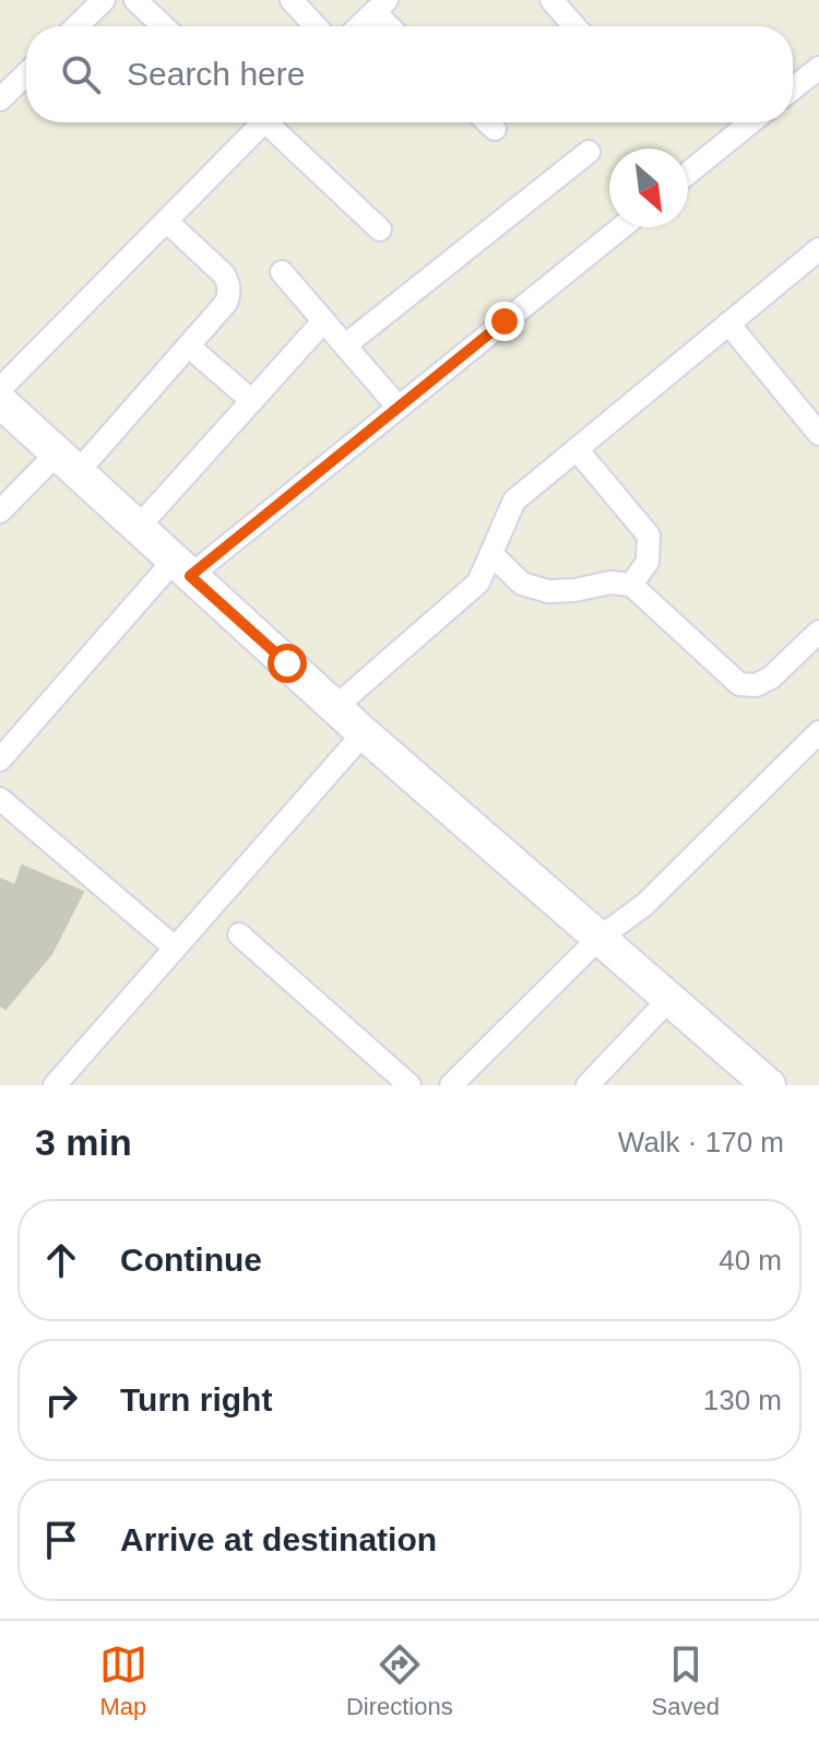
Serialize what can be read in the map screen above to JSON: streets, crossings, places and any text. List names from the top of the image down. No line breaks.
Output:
{"north":"bottom right","page":{"search":"Search here","heading":["3 min","Walk · 170 m"],"list":[["Continue","40 m"],["Turn right","130 m"],"Arrive at destination"],"nav":["Map","Directions","Saved"]}}
